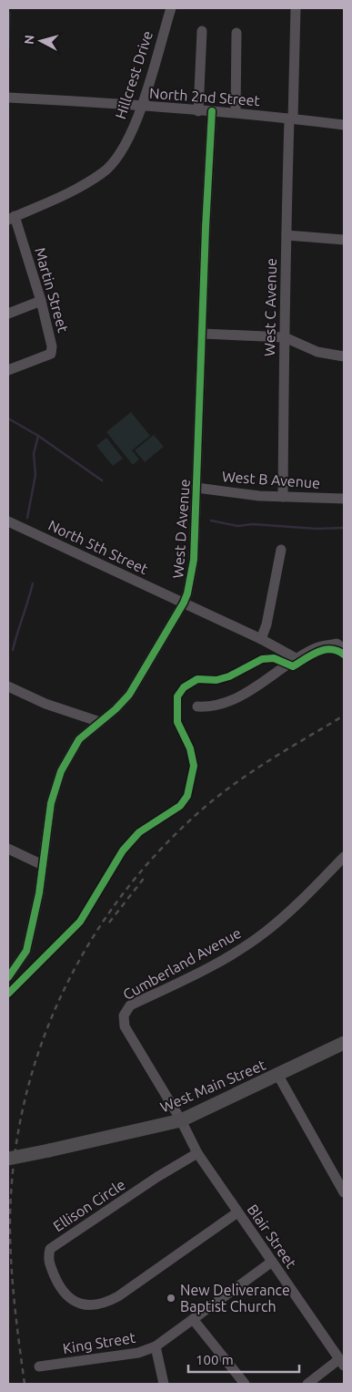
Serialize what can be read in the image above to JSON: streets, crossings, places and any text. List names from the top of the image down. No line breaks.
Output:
{"streets":{"main road":["West Main Street"],"street":["Hillcrest Drive","North 2nd Street","Martin Street","West C Avenue","West B Avenue","West D Avenue","North 5th Street","Cumberland Avenue","Ellison Circle","Blair Street","King Street"]},"crossings":[["Hillcrest Drive","North 2nd Street"],["Hillcrest Drive","Martin Street"],["North 2nd Street","West C Avenue"],["North 2nd Street","West D Avenue"],["West C Avenue","West B Avenue"],["West B Avenue","West D Avenue"],["West D Avenue","North 5th Street"],["Cumberland Avenue","West Main Street"],["Cumberland Avenue","Blair Street"],["West Main Street","Blair Street"],["Ellison Circle","Blair Street"],["Blair Street","King Street"]],"places":["New Deliverance Baptist Church"],"scale_bar":"100 m","north":"left"}
